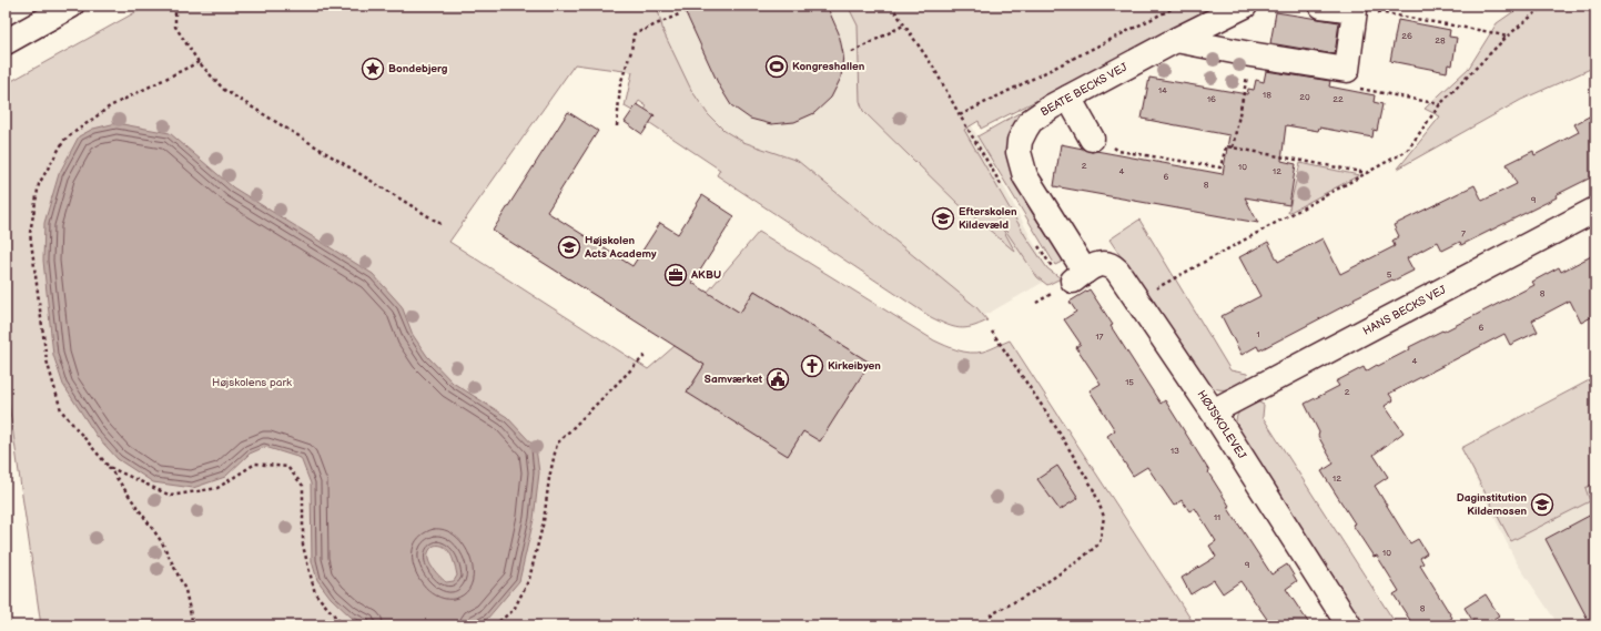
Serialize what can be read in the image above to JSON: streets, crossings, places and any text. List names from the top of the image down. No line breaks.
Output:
{"streets":{"street":["BEATE BECKS VEJ","HANS BECKS VEJ","HØJSKOLEVEJ"]},"crossings":[["BEATE BECKS VEJ","HØJSKOLEVEJ"],["HANS BECKS VEJ","HØJSKOLEVEJ"]],"parks":["Højskolens park"],"places":{"sports":["Kongreshallen"],"place":["Bondebjerg"],"school or university":["Efterskolen Kildevæld","Højskolen Acts Academy","Daginstitution Kildemosen"],"office":["AKBU"],"church":["Kirkeibyen"],"public building":["Samværket"]},"house_numbers":["26","28","14","18","20","16","22","2","10","4","12","6","8","9","7","5","8","6","1","17","4","15","2","13","12","11","10","9","8"]}
